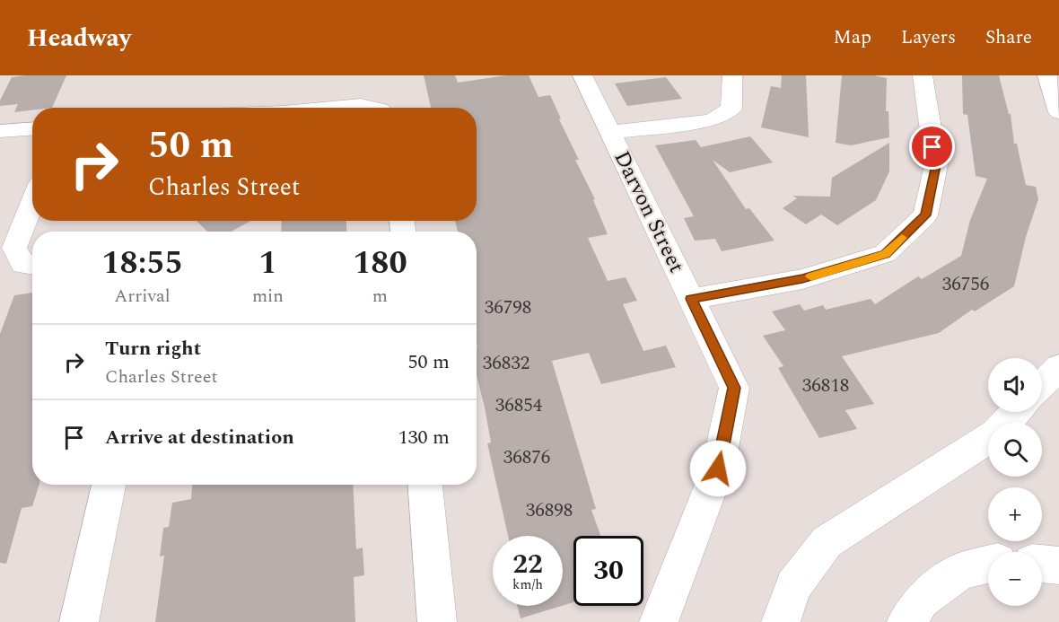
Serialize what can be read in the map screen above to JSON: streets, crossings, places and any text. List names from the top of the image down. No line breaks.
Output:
{"streets":{"main road":["Darvon Street"]},"house_numbers":["36756","36798","36832","36818","36854","36876","36898"],"page":{"header":"Headway","nav":["Map","Layers","Share"],"turn":["50 m","Charles Street"],"eta":["18:55","Arrival","1","min","180","m"],"list":[{"name":"Turn right","note":"Charles Street","value":"50 m"},{"name":"Arrive at destination","value":"130 m"}],"map_buttons":["+","−"],"speed":"22 km/h","limit":"30"}}
